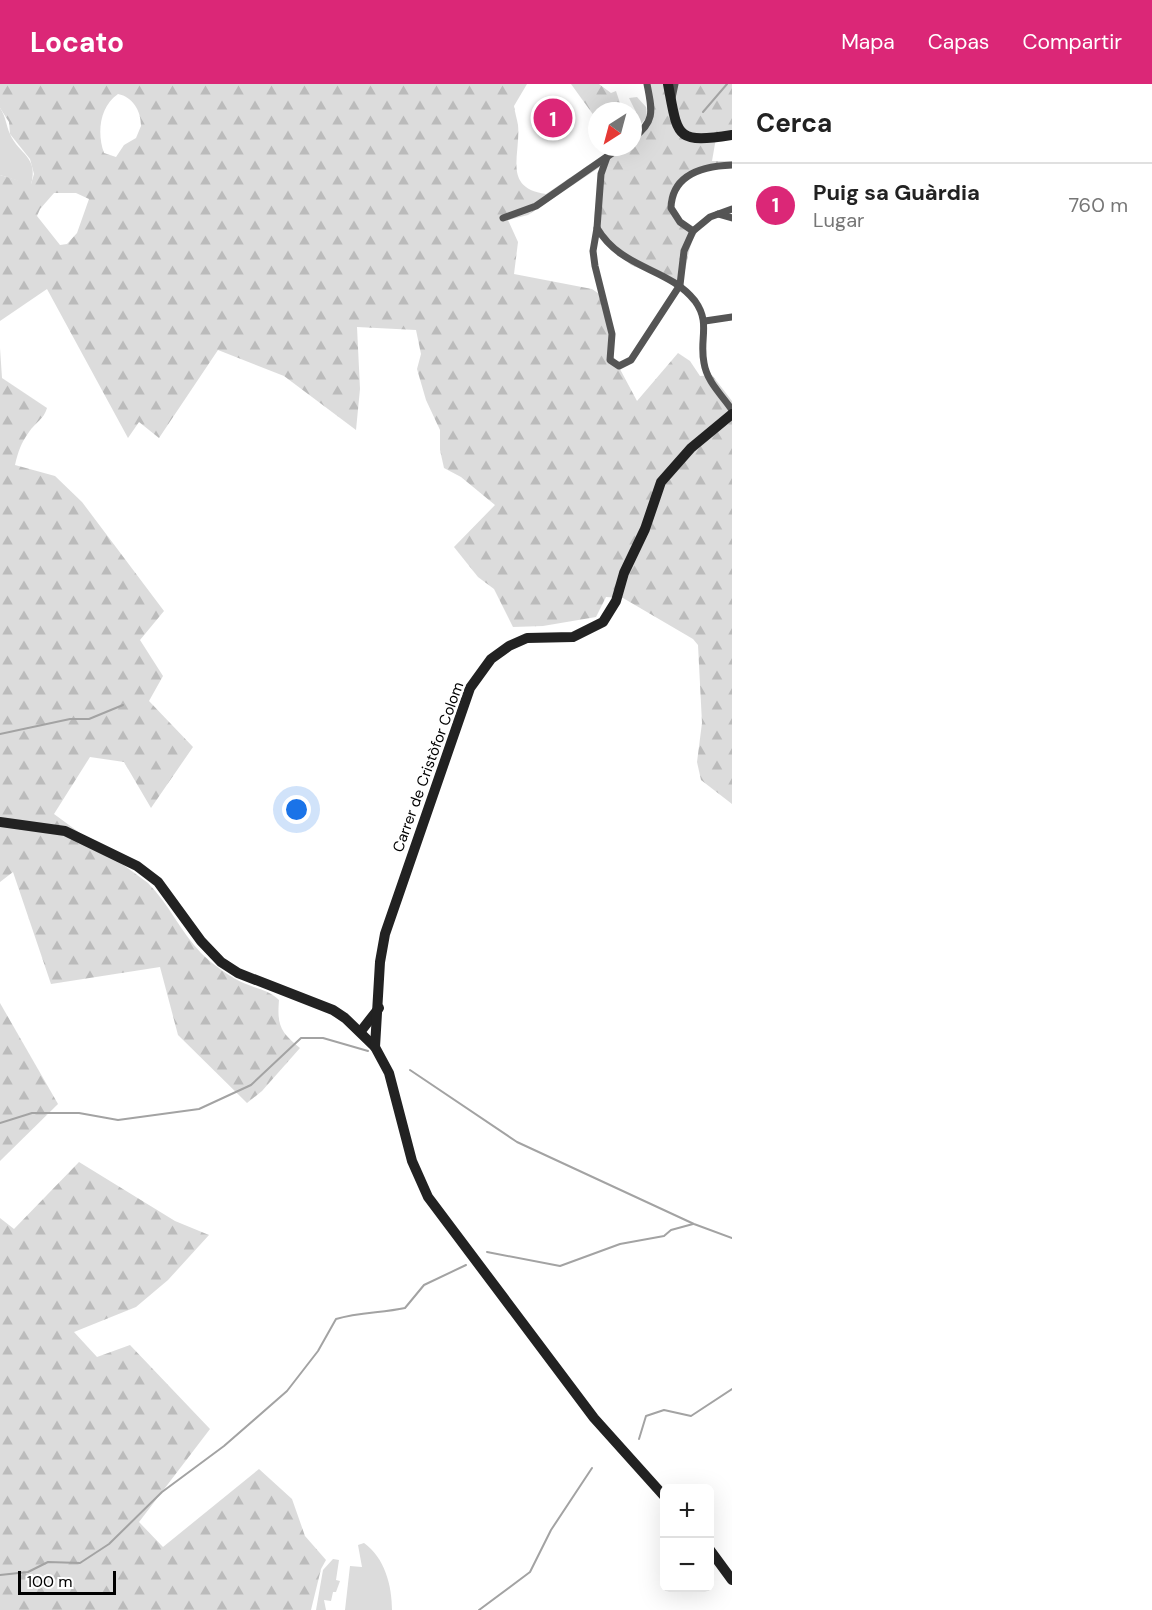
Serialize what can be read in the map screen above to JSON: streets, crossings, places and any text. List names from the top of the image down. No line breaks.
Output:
{"streets":{"street":["Carrer de Cristòfor Colom"]},"scale_bar":"100 m","north":"bottom left","page":{"header":"Locato","nav":["Mapa","Capas","Compartir"],"heading":"Cerca","pins":"1","list":[{"mark":"1","name":"Puig sa Guàrdia","note":"Lugar","value":"760 m"}],"map_buttons":["+","−"],"scale":"100 m"}}
